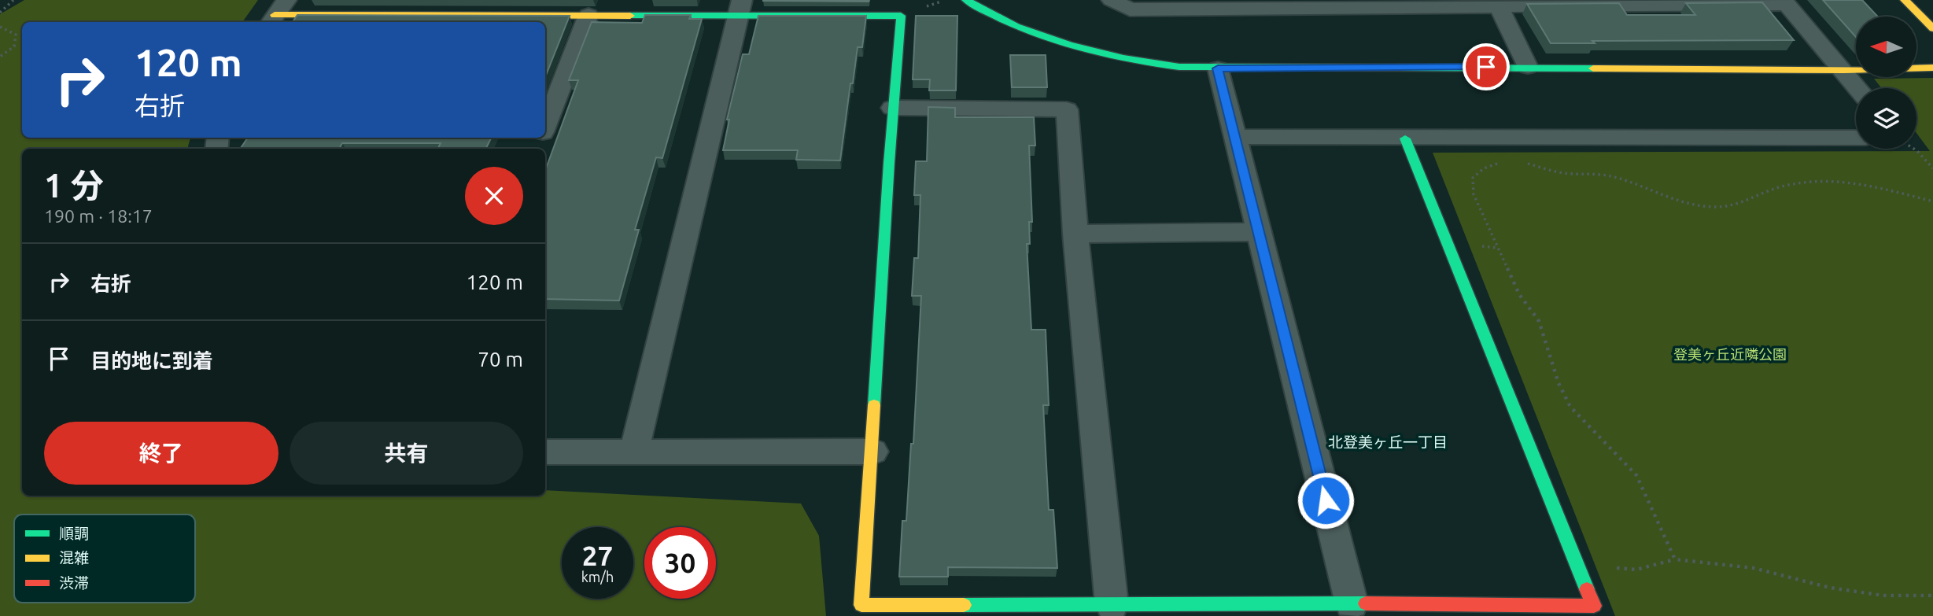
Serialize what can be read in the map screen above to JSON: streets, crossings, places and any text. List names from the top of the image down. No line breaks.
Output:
{"districts":["北登美ヶ丘一丁目"],"parks":["登美ヶ丘近隣公園"],"legend":["順調","混雑","渋滞"],"north":"left","page":{"turn":["120 m","右折"],"heading":["1 分","190 m · 18:17"],"list":[{"name":"右折","value":"120 m"},{"name":"目的地に到着","value":"70 m"}],"buttons":["終了","共有"],"speed":"27 km/h","limit":"30"}}
